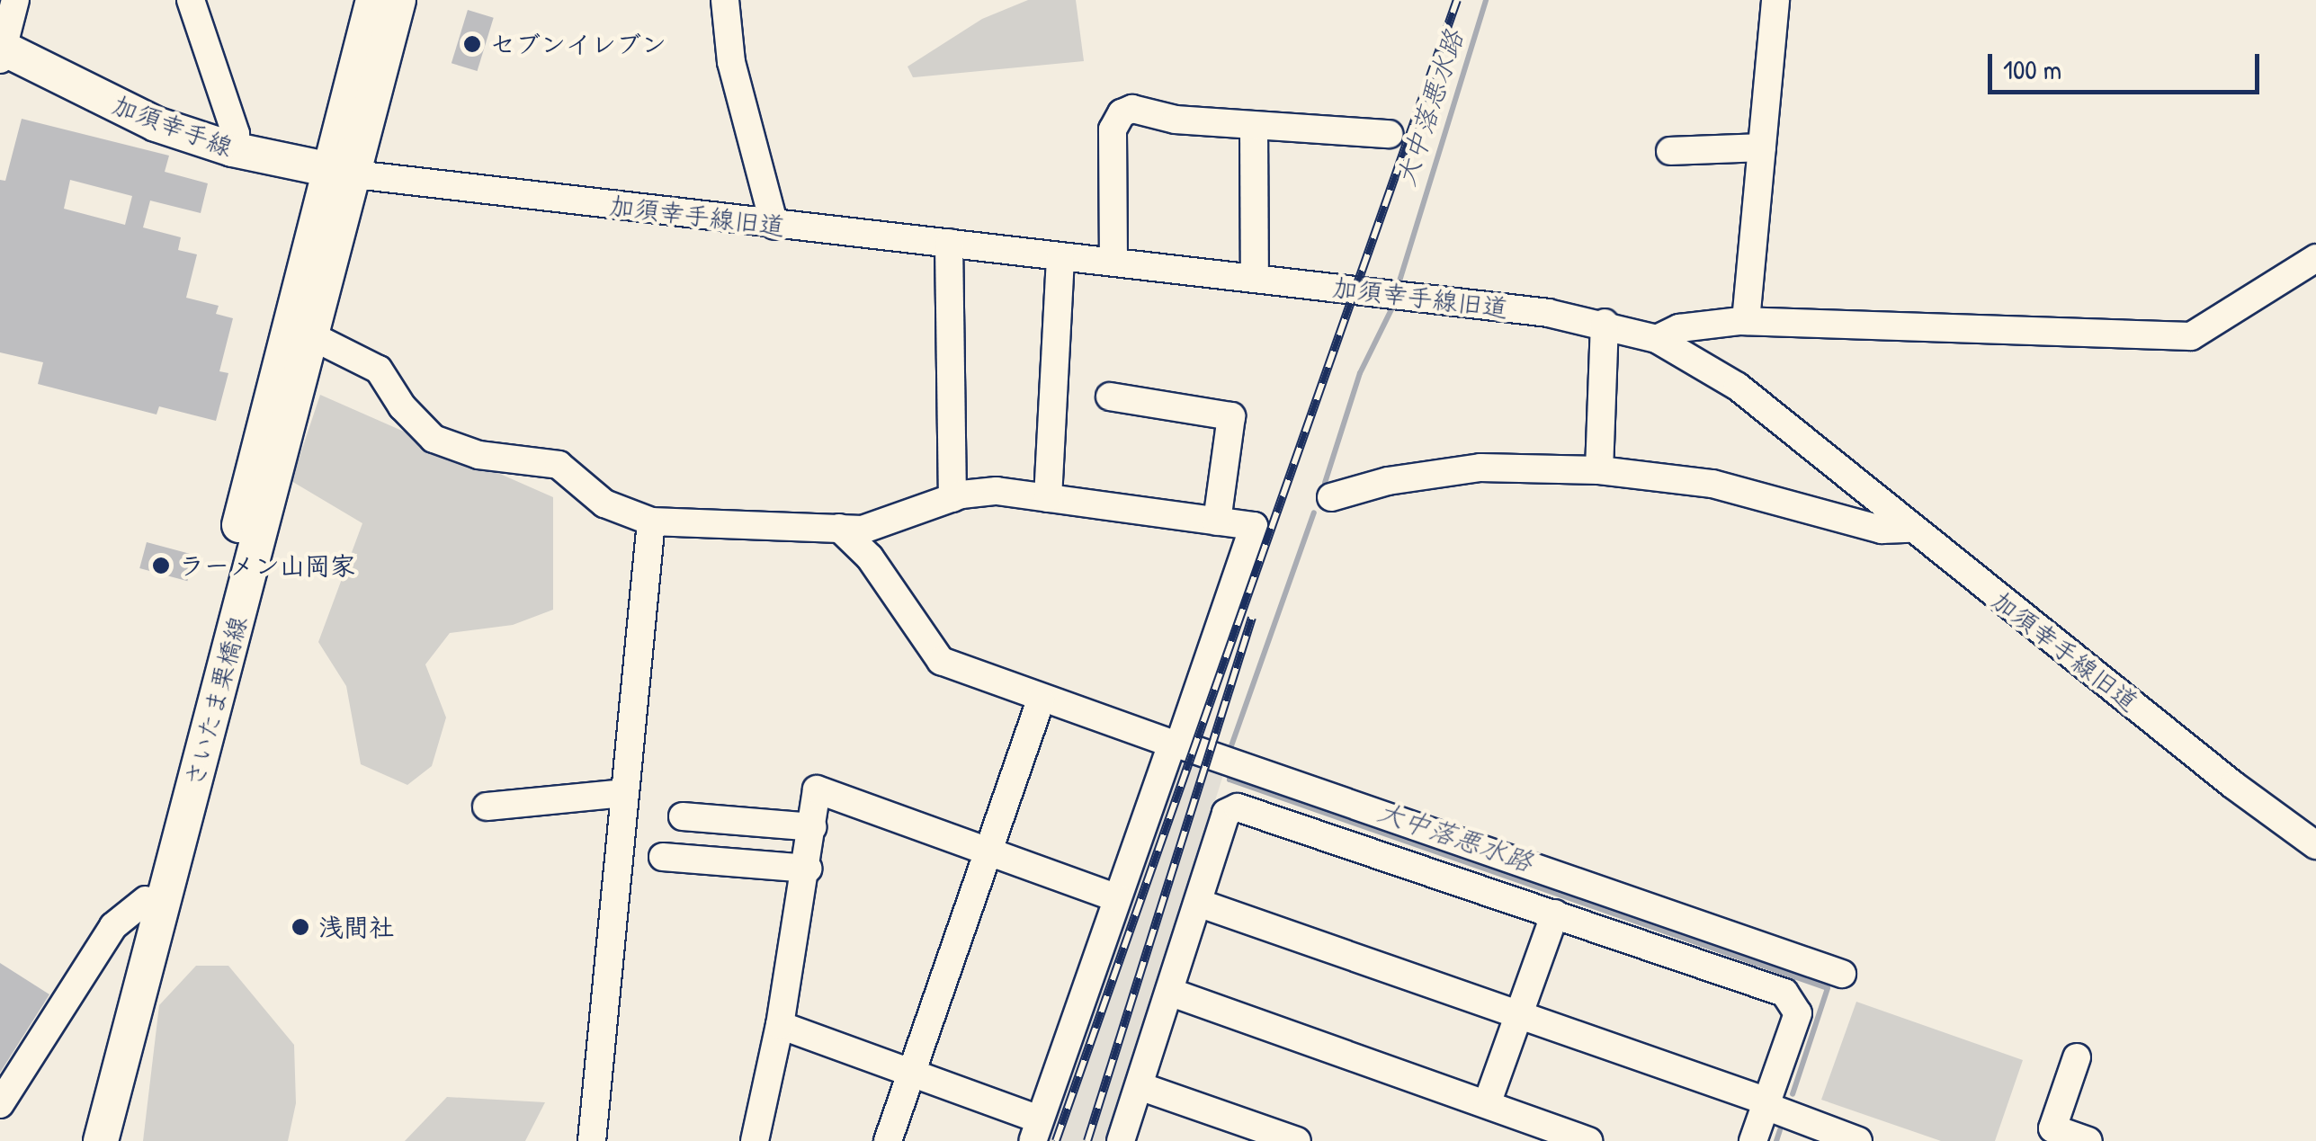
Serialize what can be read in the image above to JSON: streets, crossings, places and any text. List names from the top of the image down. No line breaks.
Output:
{"streets":{"main road":["加須幸手線","さいたま栗橋線"],"street":["加須幸手線旧道"]},"crossings":[["加須幸手線","加須幸手線旧道"],["加須幸手線","さいたま栗橋線"],["加須幸手線旧道","さいたま栗橋線"]],"water":["大中落悪水路"],"places":["セブンイレブン","ラーメン山岡家","浅間社"],"scale_bar":"100 m"}
